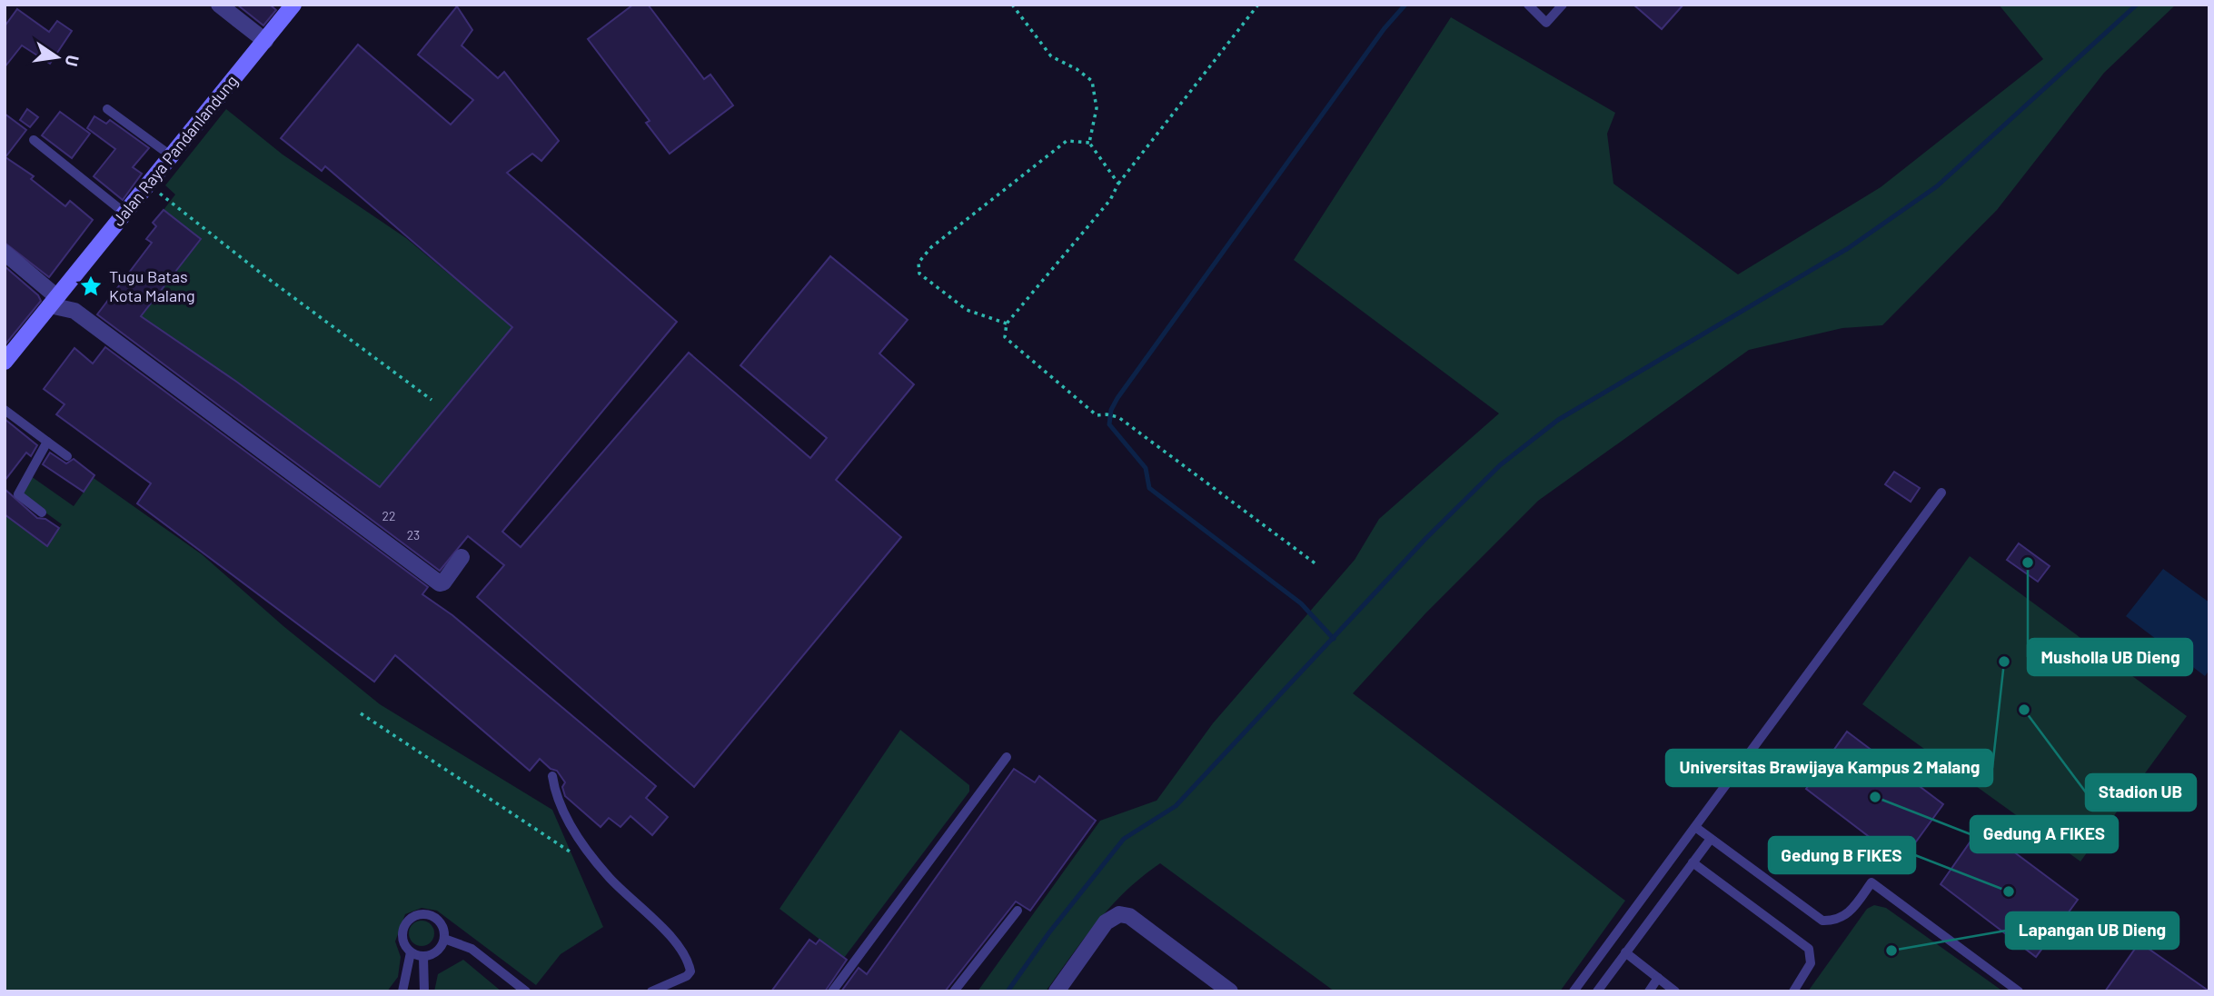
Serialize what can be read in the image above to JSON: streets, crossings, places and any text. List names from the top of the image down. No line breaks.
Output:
{"streets":{"street":["Jalan Raya Pandanlandung"]},"places":{"place":["Tugu Batas Kota Malang"],"other":["Musholla UB Dieng","Universitas Brawijaya Kampus 2 Malang","Stadion UB","Gedung A FIKES","Gedung B FIKES","Lapangan UB Dieng"]},"house_numbers":["22","23"],"north":"right"}
